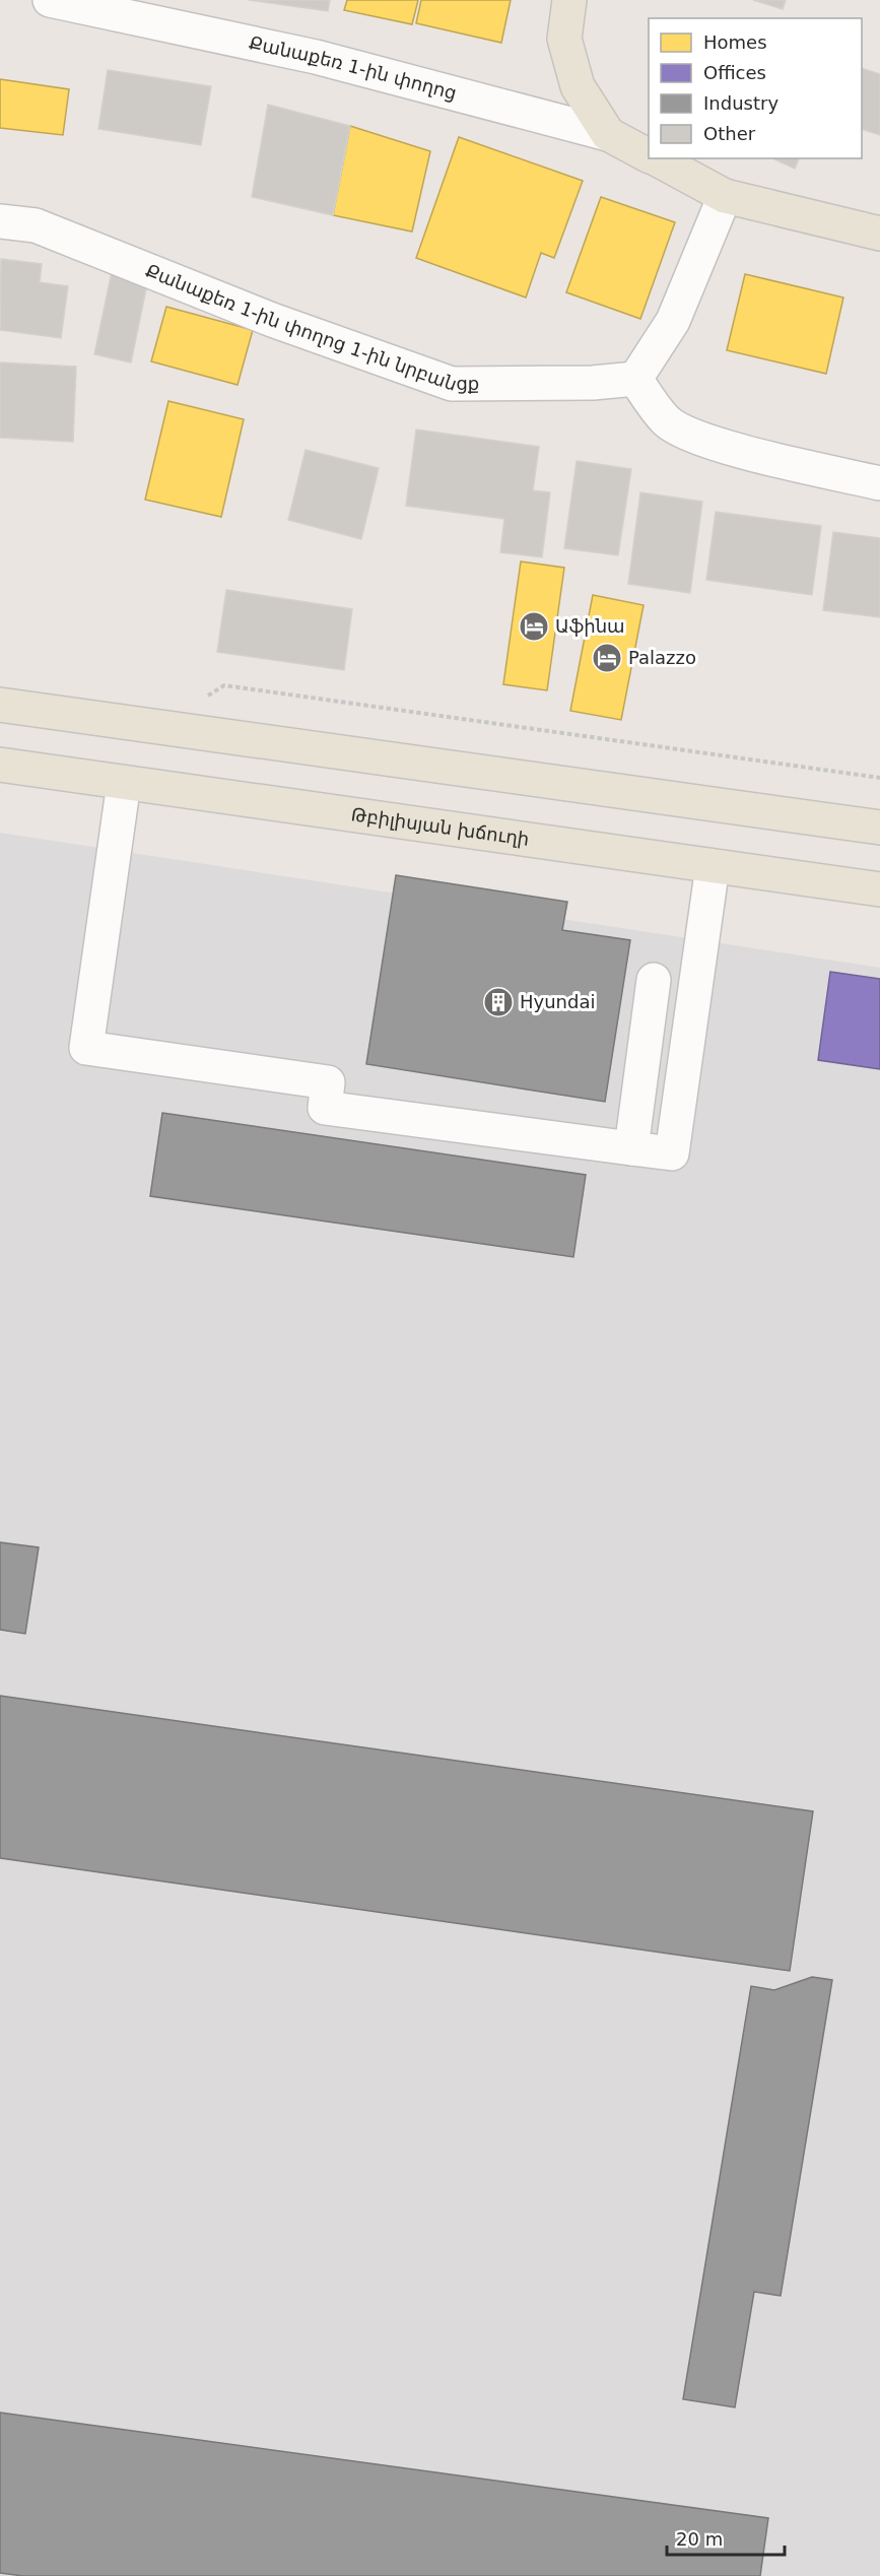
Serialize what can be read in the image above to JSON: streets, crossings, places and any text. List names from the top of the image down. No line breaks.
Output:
{"streets":{"main road":["Քանաքեռ 1-ին փողոց","Թբիլիսյան խճուղի"],"street":["Քանաքեռ 1-ին փողոց 1-ին նրբանցք"]},"places":{"hotel":["Աֆինա","Palazzo"],"building":["Hyundai"]},"legend":["Homes","Offices","Industry","Other"],"scale_bar":"20 m"}
